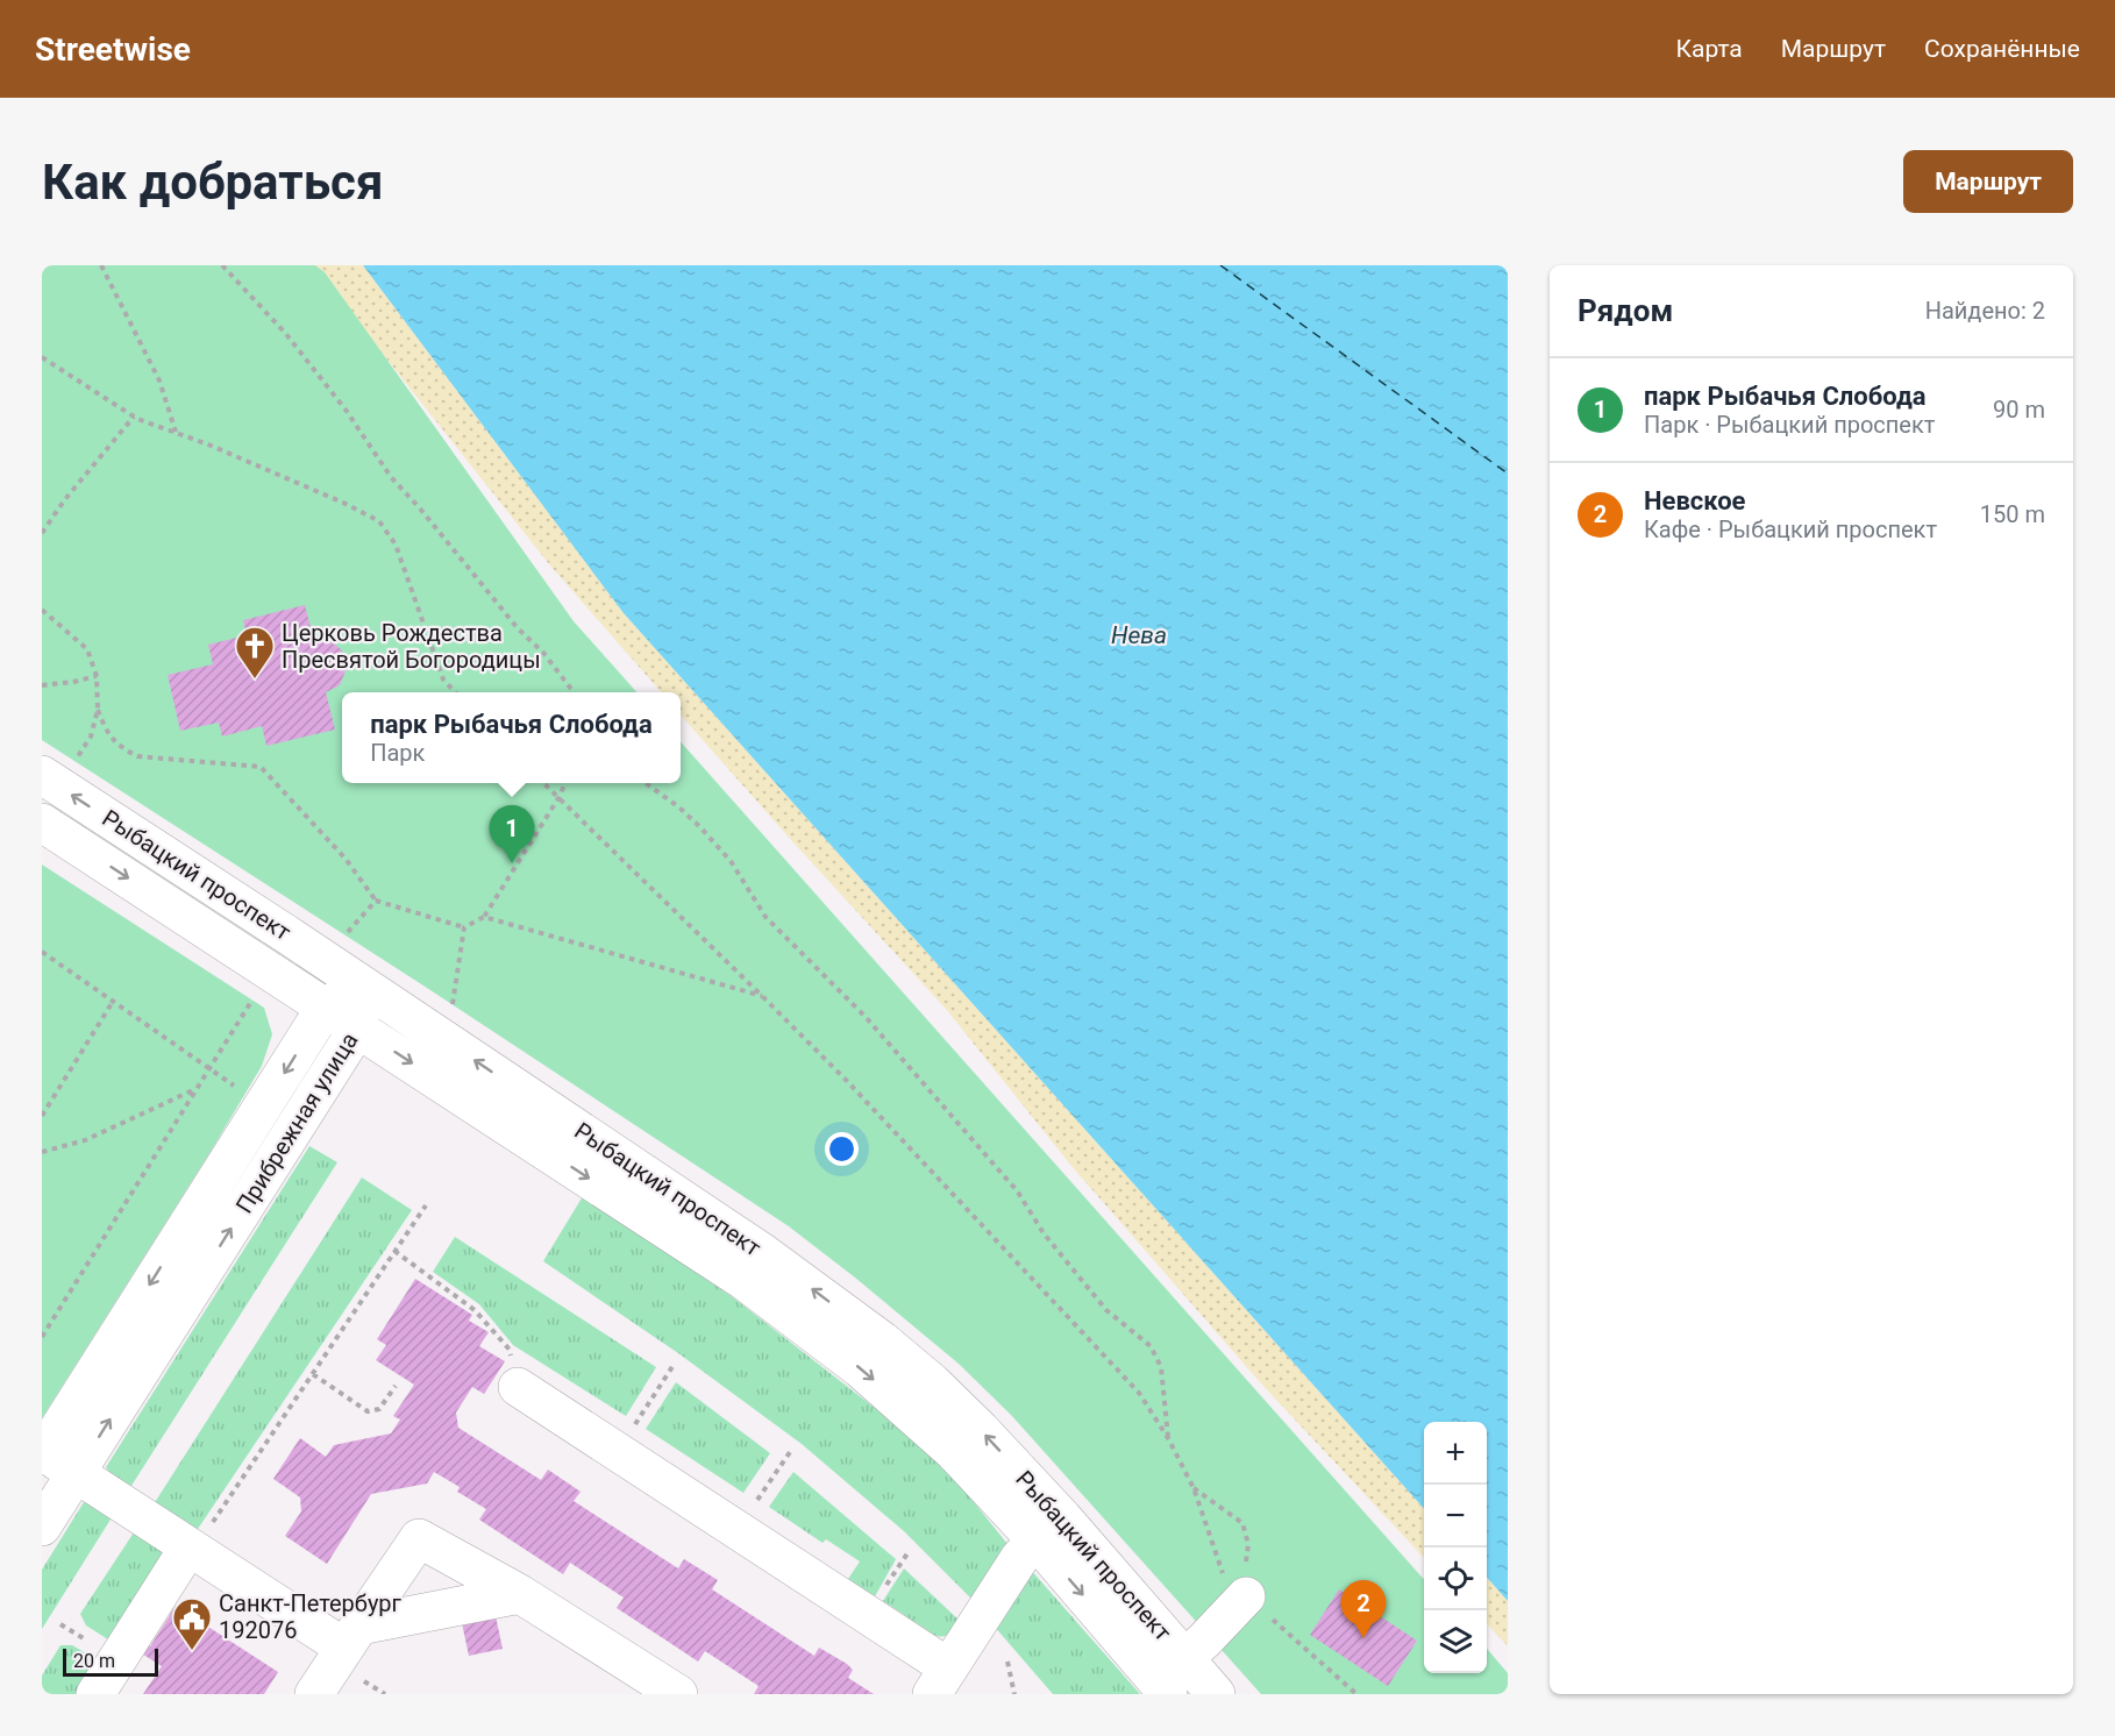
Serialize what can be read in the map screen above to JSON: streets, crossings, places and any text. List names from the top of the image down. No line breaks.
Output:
{"streets":{"street":["Рыбацкий проспект","Прибрежная улица"]},"crossings":[["Рыбацкий проспект","Прибрежная улица"]],"water":["Нева"],"places":{"church":["Церковь Рождества Пресвятой Богородицы"],"public building":["Санкт-Петербург 192076"]},"scale_bar":"20 m","page":{"header":"Streetwise","nav":["Карта","Маршрут","Сохранённые"],"buttons":"Маршрут","title":"Как добраться","heading":["Рядом","Найдено: 2"],"list":[{"mark":"1","name":"парк Рыбачья Слобода","note":"Парк · Рыбацкий проспект","value":"90 m"},{"mark":"2","name":"Невское","note":"Кафе · Рыбацкий проспект","value":"150 m"}],"popup":["парк Рыбачья Слобода","Парк"],"pins":["1","2"],"map_buttons":["+","−"],"scale":"20 m"}}
